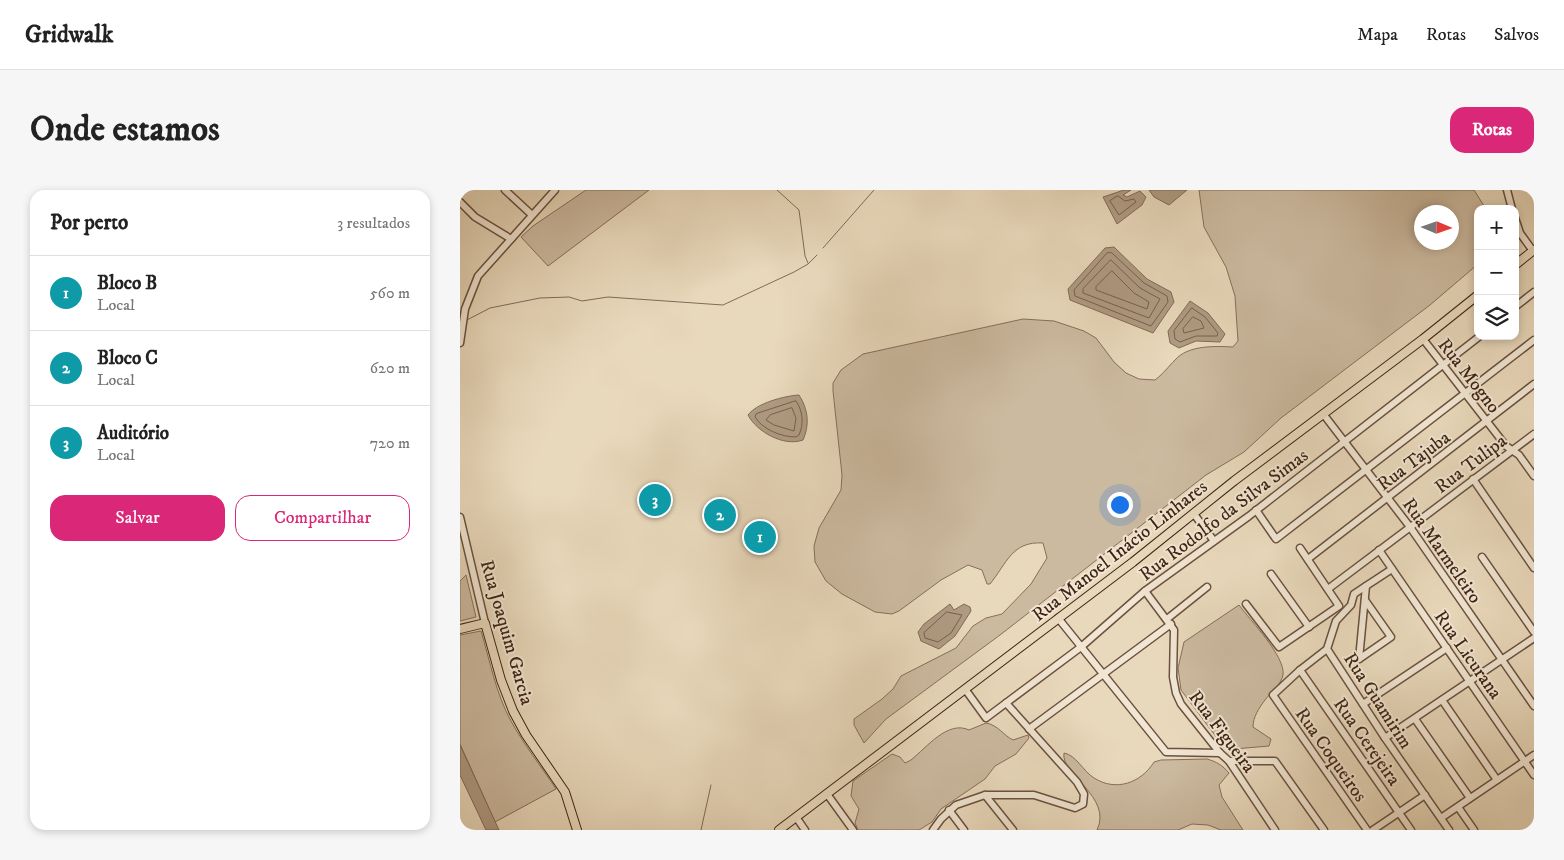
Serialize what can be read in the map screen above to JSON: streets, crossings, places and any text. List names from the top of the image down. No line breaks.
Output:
{"streets":{"main road":["Rua Manoel Inácio Linhares","Rua Joaquim Garcia"],"street":["Rua Mogno","Rua Tajuba","Rua Tulipa","Rua Rodolfo da Silva Simas","Rua Marmeleiro","Rua Licurana","Rua Guamirim","Rua Figueira","Rua Cerejeira","Rua Coqueiros"]},"crossings":[["Rua Mogno","Rua Tajuba"],["Rua Mogno","Rua Tulipa"],["Rua Mogno","Rua Rodolfo da Silva Simas"],["Rua Mogno","Rua Manoel Inácio Linhares"],["Rua Tajuba","Rua Marmeleiro"],["Rua Tulipa","Rua Marmeleiro"],["Rua Tulipa","Rua Licurana"],["Rua Rodolfo da Silva Simas","Rua Manoel Inácio Linhares"],["Rua Rodolfo da Silva Simas","Rua Marmeleiro"],["Rua Rodolfo da Silva Simas","Rua Figueira"],["Rua Manoel Inácio Linhares","Rua Marmeleiro"],["Rua Licurana","Rua Guamirim"],["Rua Cerejeira","Rua Coqueiros"]],"north":"right","page":{"header":"Gridwalk","nav":["Mapa","Rotas","Salvos"],"buttons":["Rotas",["Salvar","Compartilhar"]],"title":"Onde estamos","heading":["Por perto","3 resultados"],"map_buttons":["+","−"],"list":[{"mark":"1","name":"Bloco B","note":"Local","value":"560 m"},{"mark":"2","name":"Bloco C","note":"Local","value":"620 m"},{"mark":"3","name":"Auditório","note":"Local","value":"720 m"}],"pins":["3","2","1"]}}
